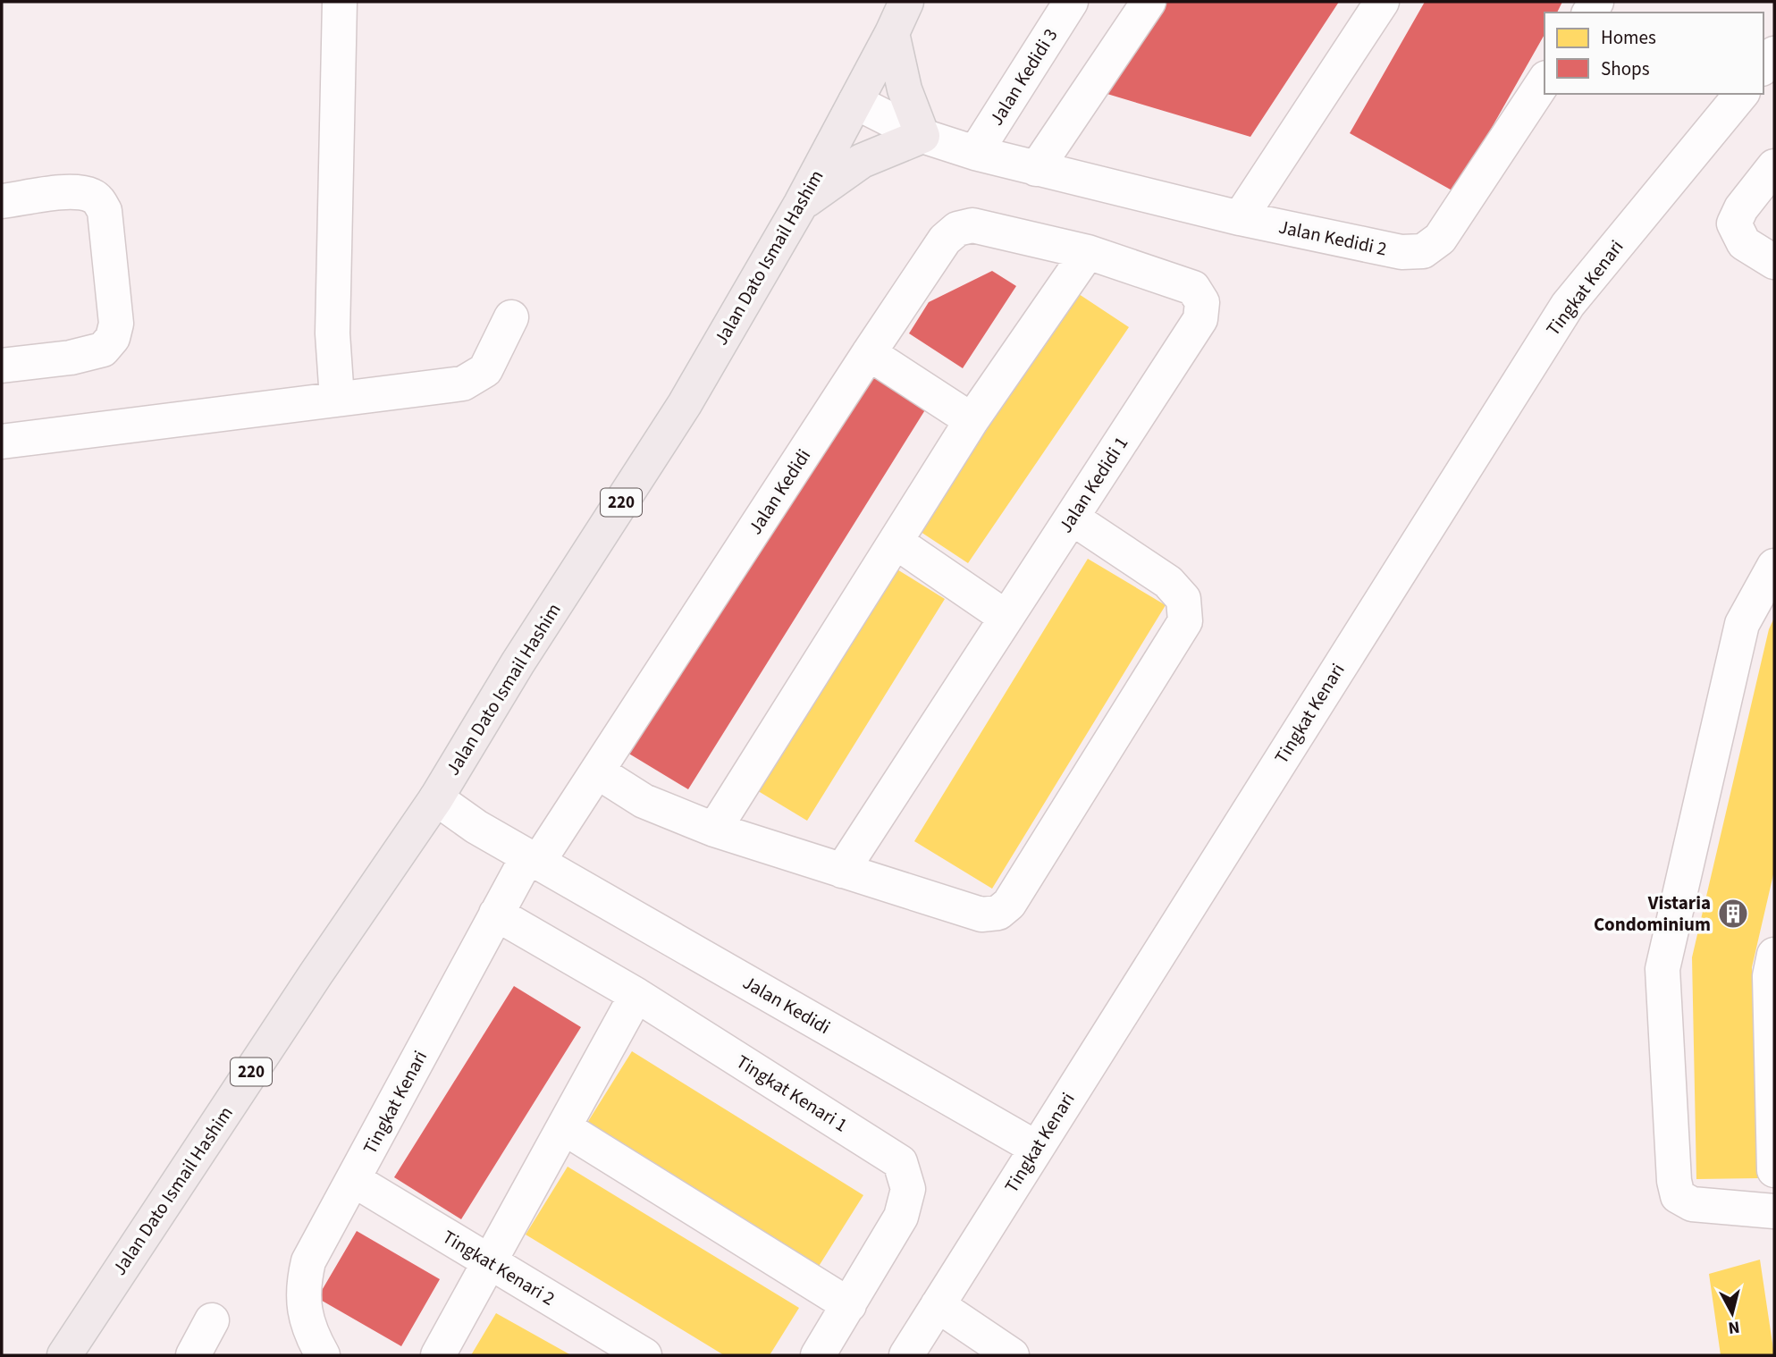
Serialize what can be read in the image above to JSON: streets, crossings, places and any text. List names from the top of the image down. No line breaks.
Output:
{"streets":{"main road":["Jalan Dato Ismail Hashim","220"],"street":["Jalan Kedidi 3","Jalan Kedidi 2","Tingkat Kenari","Jalan Kedidi 1","Jalan Kedidi","Tingkat Kenari 1","Tingkat Kenari 2"]},"crossings":[["Jalan Kedidi 3","Jalan Kedidi 2"],["Jalan Kedidi 2","Jalan Dato Ismail Hashim"],["Jalan Dato Ismail Hashim","Jalan Kedidi"],["Tingkat Kenari","Jalan Kedidi"],["Tingkat Kenari","Tingkat Kenari 1"],["Tingkat Kenari","Tingkat Kenari 2"],["Jalan Kedidi 1","Jalan Kedidi"]],"places":{"building":["Vistaria Condominium"]},"legend":["Homes","Shops"],"north":"bottom"}
